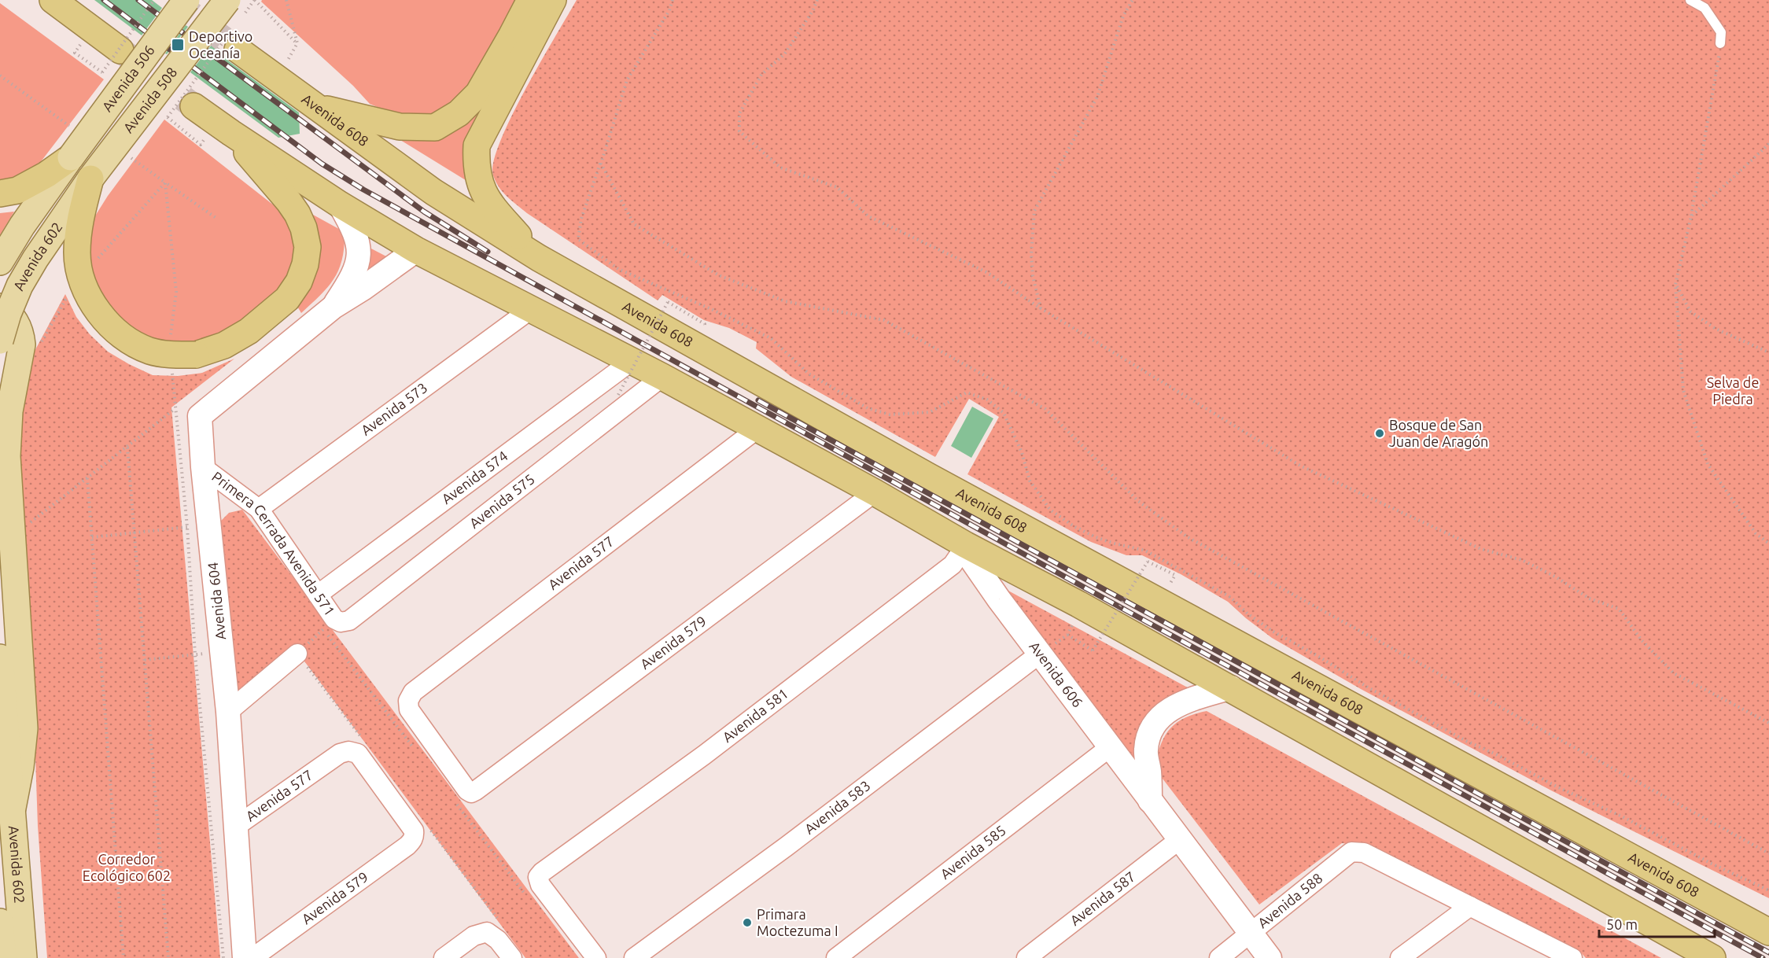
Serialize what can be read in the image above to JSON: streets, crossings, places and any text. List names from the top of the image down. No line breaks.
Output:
{"streets":{"highway":["Avenida 608"],"main road":["Avenida 506","Avenida 508","Avenida 602"],"street":["Avenida 573","Avenida 574","Avenida 575","Primera Cerrada Avenida 571","Avenida 577","Avenida 604","Avenida 579","Avenida 606","Avenida 581","Avenida 583","Avenida 585","Avenida 587","Avenida 588"]},"crossings":[["Avenida 506","Avenida 602"],["Avenida 508","Avenida 602"],["Avenida 573","Primera Cerrada Avenida 571"],["Avenida 574","Primera Cerrada Avenida 571"],["Avenida 575","Primera Cerrada Avenida 571"],["Primera Cerrada Avenida 571","Avenida 604"],["Avenida 577","Avenida 604"],["Avenida 577","Avenida 579"],["Avenida 606","Avenida 581"],["Avenida 606","Avenida 583"],["Avenida 606","Avenida 585"],["Avenida 606","Avenida 587"],["Avenida 606","Avenida 588"]],"parks":["Selva de Piedra","Corredor Ecológico 602"],"places":{"transit":["Deportivo Oceanía"],"other":["Bosque de San Juan de Aragón","Primara Moctezuma I"]},"scale_bar":"50 m"}
